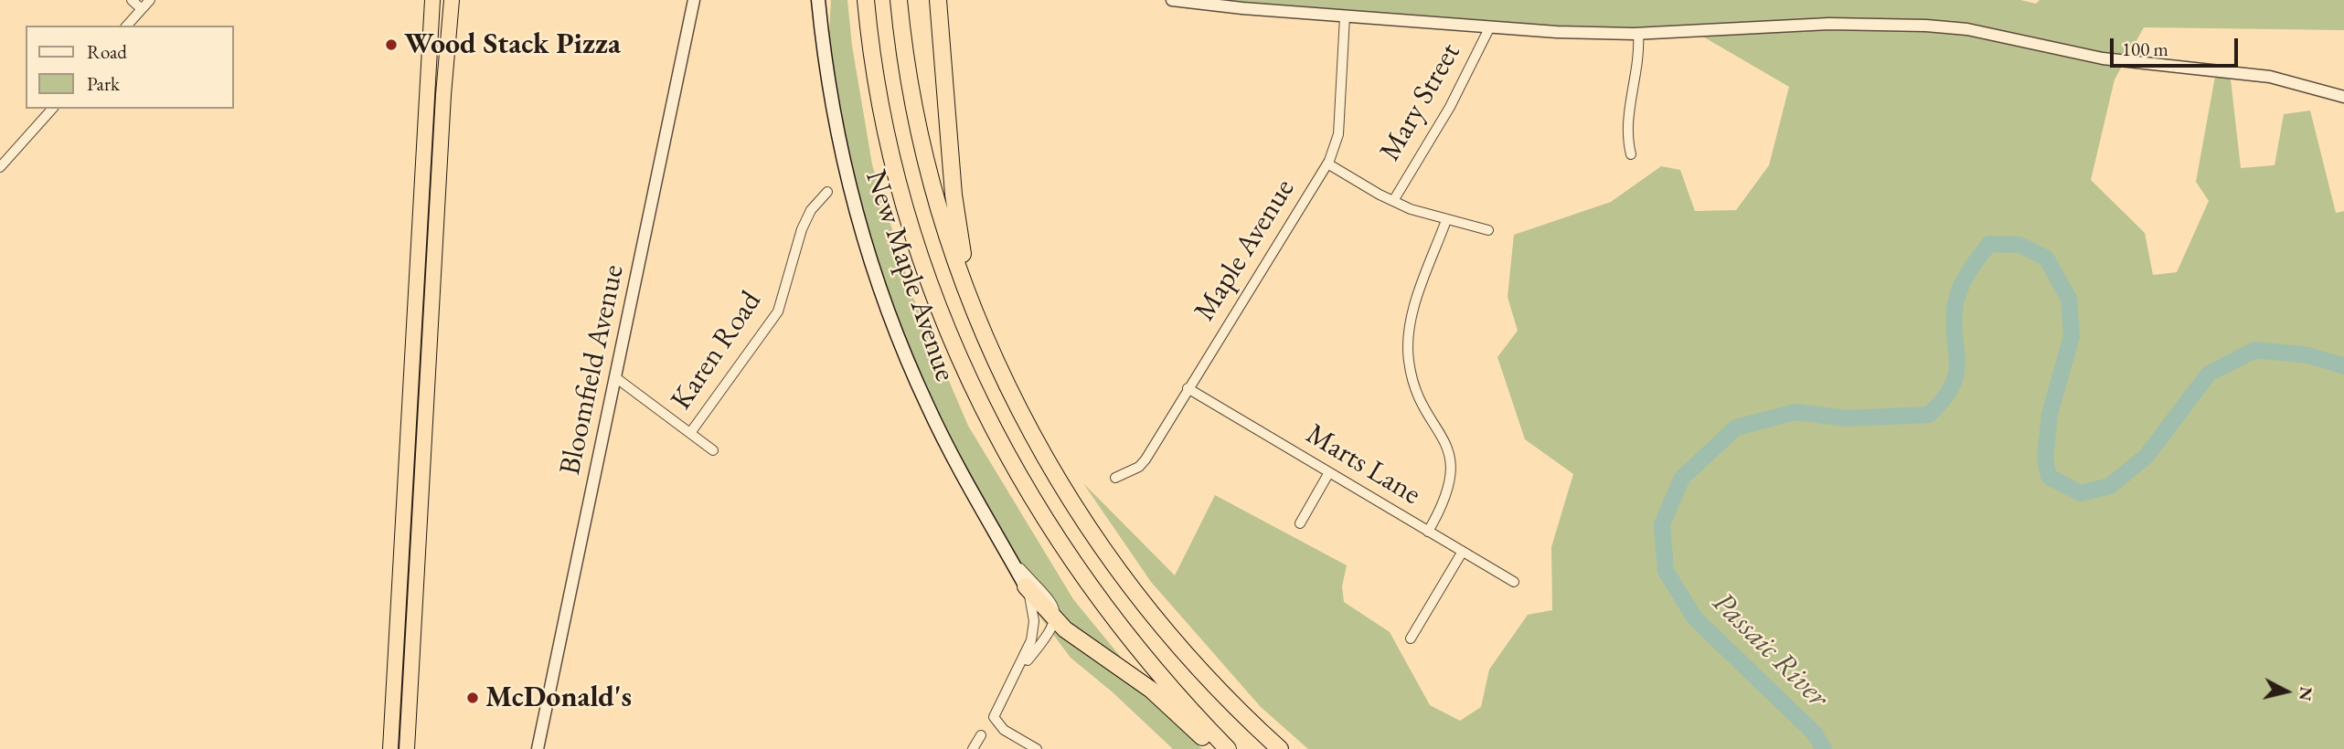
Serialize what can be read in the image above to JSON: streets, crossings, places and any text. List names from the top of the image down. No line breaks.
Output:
{"streets":{"main road":["New Maple Avenue"],"street":["Mary Street","Maple Avenue","Karen Road","Bloomfield Avenue","Marts Lane"]},"crossings":[["Maple Avenue","Marts Lane"]],"water":["Passaic River"],"places":["Wood Stack Pizza","McDonald's"],"legend":["Road","Park"],"scale_bar":"100 m","north":"right"}
